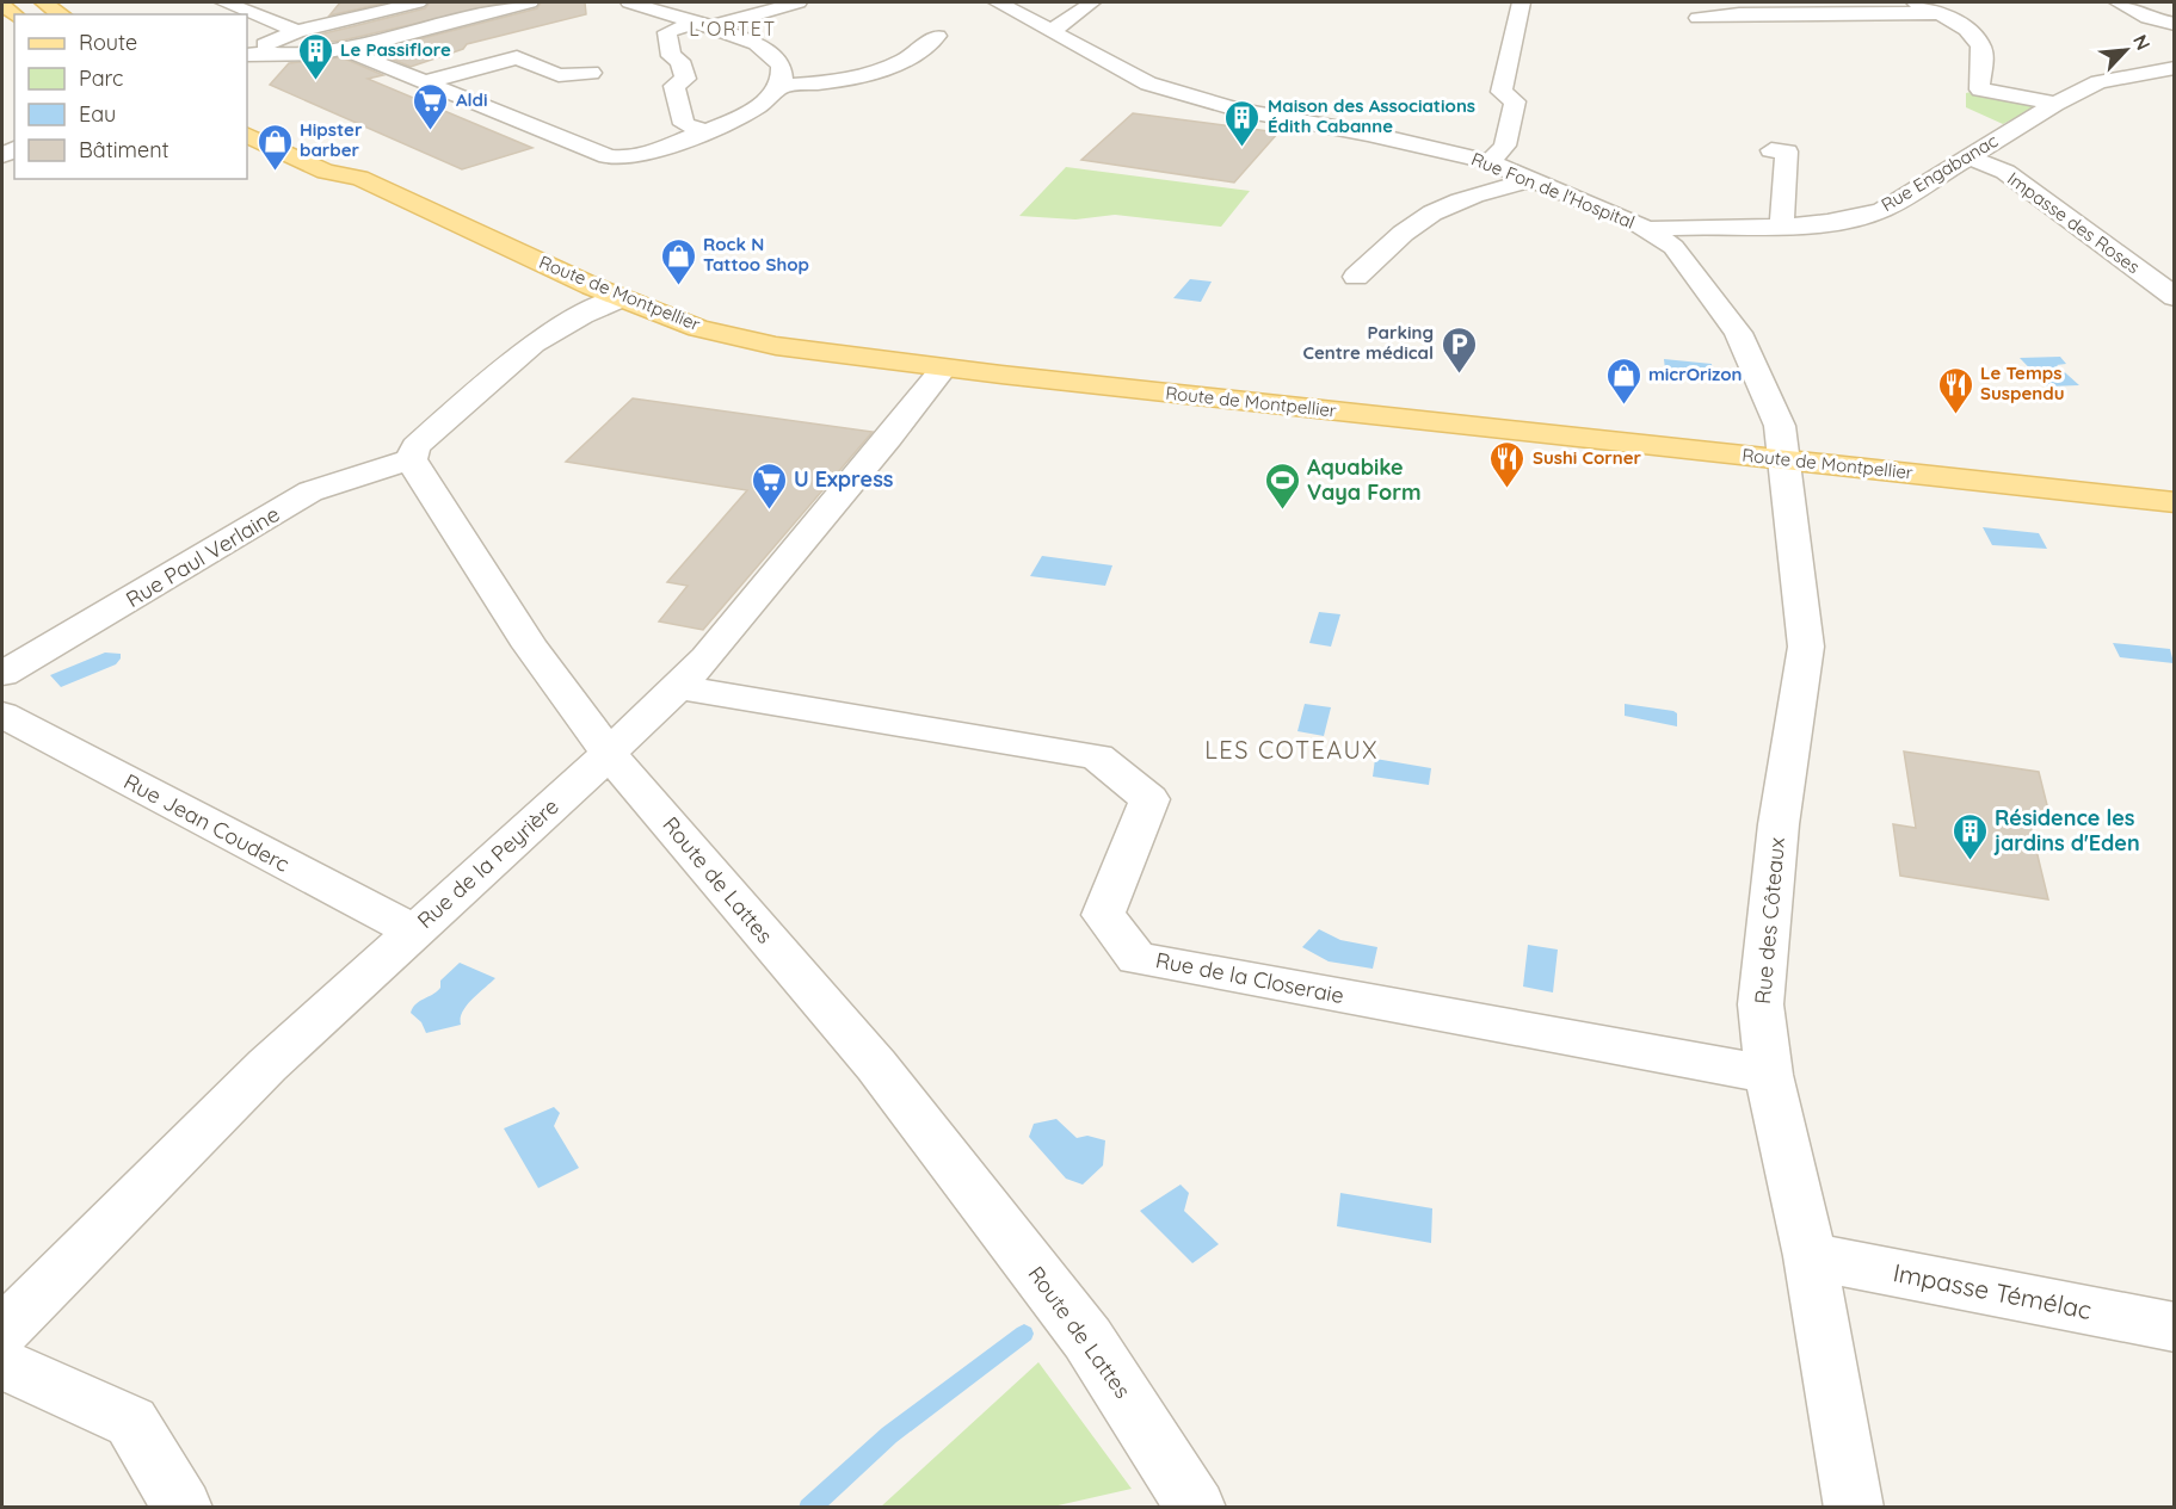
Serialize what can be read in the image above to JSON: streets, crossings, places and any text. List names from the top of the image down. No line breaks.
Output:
{"streets":{"main road":["Route de Montpellier"],"street":["Rue Engabanac","Rue Fon de l'Hospital","Impasse des Roses","Rue Paul Verlaine","Rue Jean Couderc","Rue de la Peyrière","Route de Lattes","Rue des Côteaux","Rue de la Closeraie","Impasse Témélac"]},"crossings":[["Rue Engabanac","Rue Fon de l'Hospital"],["Rue Engabanac","Impasse des Roses"],["Rue Fon de l'Hospital","Route de Montpellier"],["Rue Fon de l'Hospital","Rue des Côteaux"],["Route de Montpellier","Rue de la Peyrière"],["Route de Montpellier","Rue des Côteaux"],["Rue Paul Verlaine","Route de Lattes"],["Rue Jean Couderc","Rue de la Peyrière"],["Rue de la Peyrière","Route de Lattes"],["Rue de la Peyrière","Rue de la Closeraie"],["Rue des Côteaux","Rue de la Closeraie"],["Rue des Côteaux","Impasse Témélac"]],"districts":["L'ORTET","LES COTEAUX"],"places":{"building":["Le Passiflore","Maison des Associations Édith Cabanne","Résidence les jardins d'Eden"],"supermarket":["Aldi","U Express"],"shop":["Hipster barber","Rock N Tattoo Shop","micrOrizon"],"parking":["Parking Centre médical"],"restaurant":["Le Temps Suspendu","Sushi Corner"],"sports":["Aquabike Vaya Form"]},"legend":["Route","Parc","Eau","Bâtiment"],"north":"top right"}
